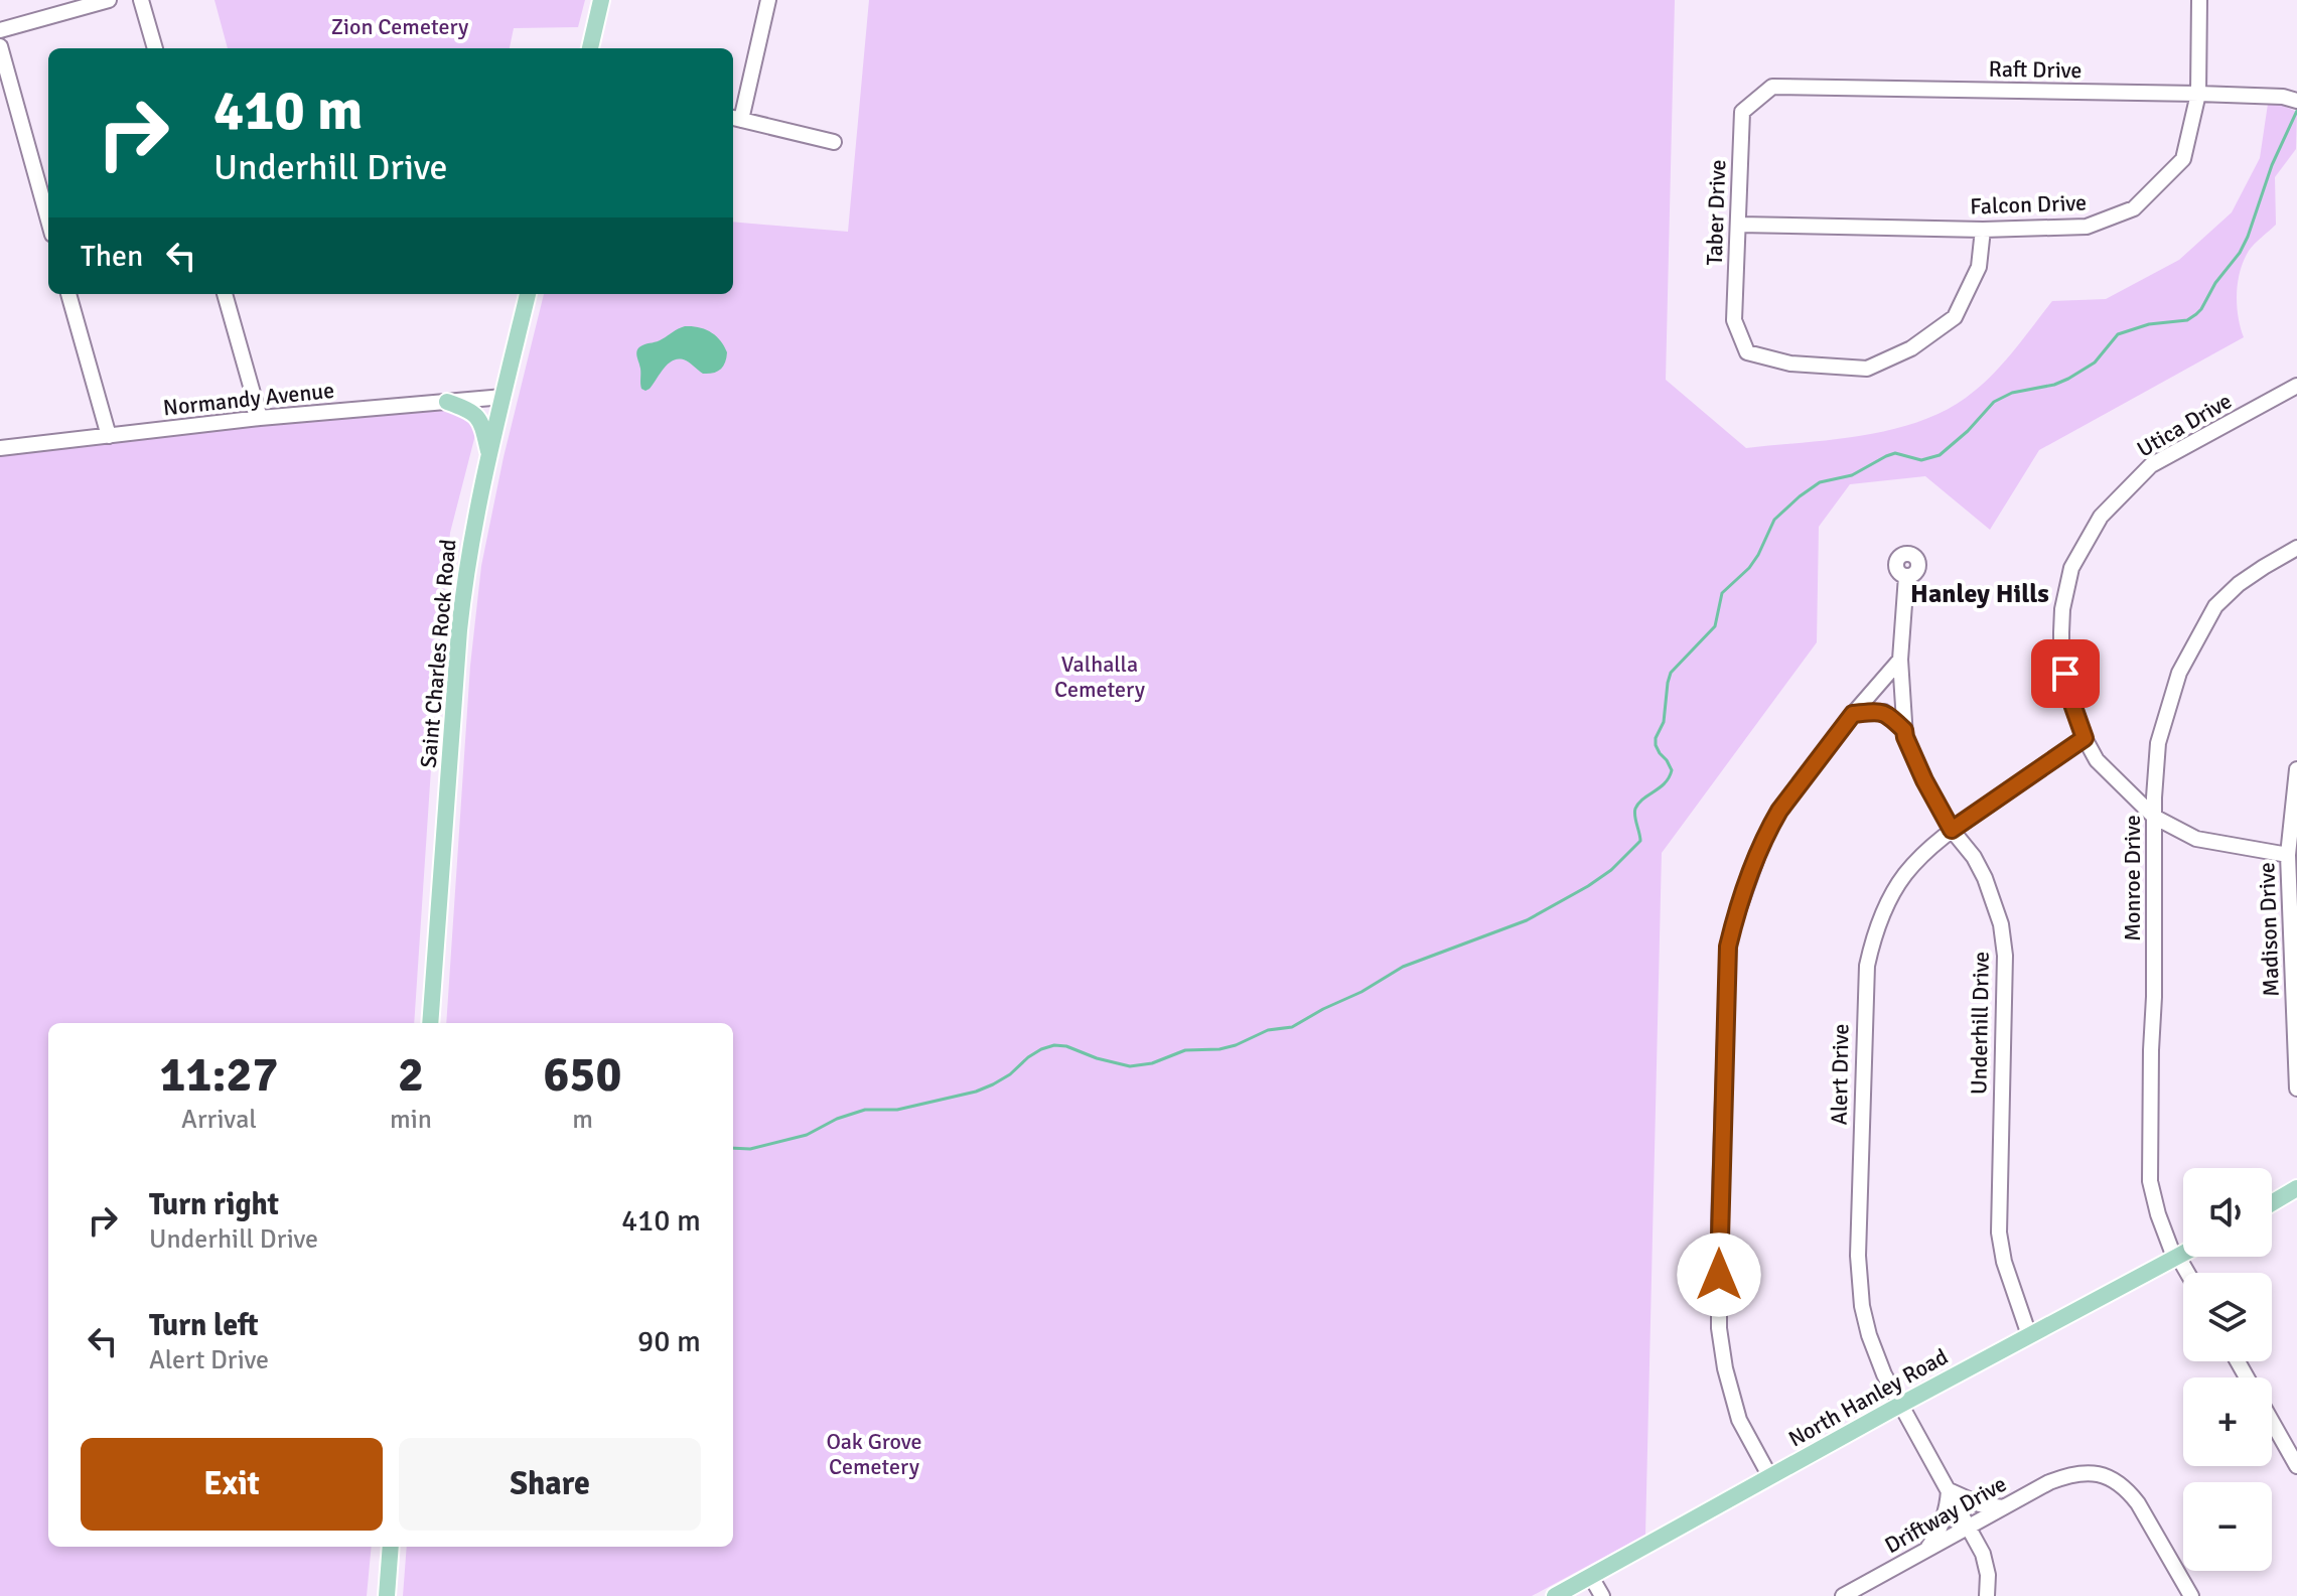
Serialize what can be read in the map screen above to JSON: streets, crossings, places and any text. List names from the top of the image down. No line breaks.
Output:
{"streets":{"main road":["Saint Charles Rock Road","North Hanley Road"],"street":["Raft Drive","Falcon Drive","Taber Drive","Normandy Avenue","Utica Drive","Monroe Drive","Madison Drive","Underhill Drive","Alert Drive","Driftway Drive"]},"crossings":[["Raft Drive","Falcon Drive"],["Raft Drive","Taber Drive"],["Falcon Drive","Taber Drive"],["Normandy Avenue","Saint Charles Rock Road"],["Utica Drive","Monroe Drive"],["Utica Drive","Madison Drive"],["Utica Drive","Alert Drive"],["Monroe Drive","North Hanley Road"],["Underhill Drive","Alert Drive"],["Underhill Drive","North Hanley Road"],["Alert Drive","North Hanley Road"],["Alert Drive","Driftway Drive"]],"districts":["Hanley Hills"],"parks":["Zion Cemetery","Valhalla Cemetery","Oak Grove Cemetery"],"page":{"turn":["410 m","Underhill Drive"],"then":"Then","eta":["11:27","Arrival","2","min","650","m"],"list":[{"name":"Turn right","note":"Underhill Drive","value":"410 m"},{"name":"Turn left","note":"Alert Drive","value":"90 m"}],"map_buttons":["+","−"],"buttons":["Exit","Share"]}}
